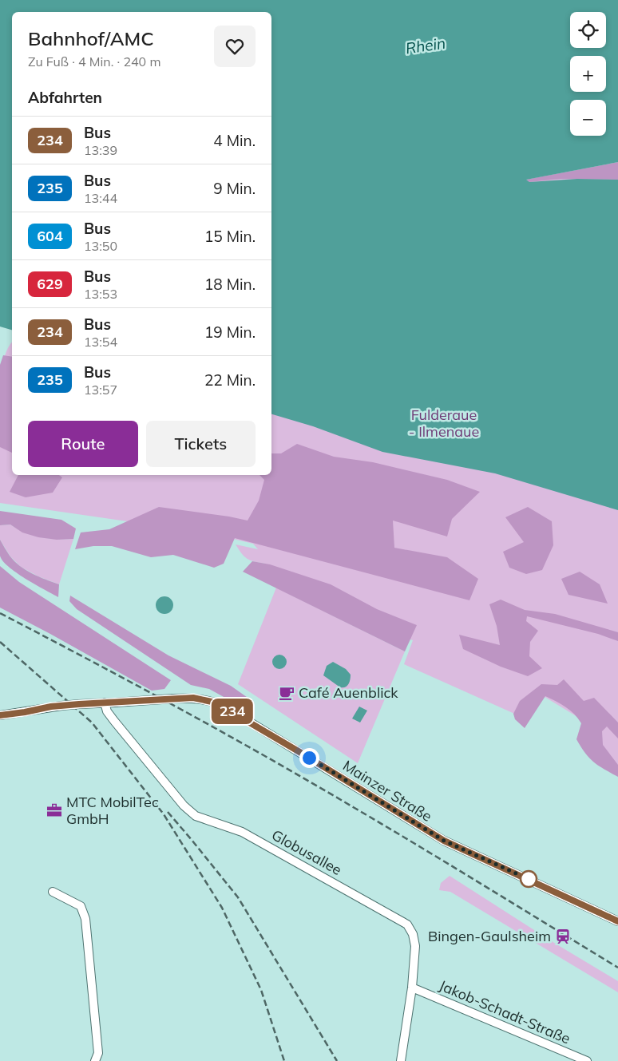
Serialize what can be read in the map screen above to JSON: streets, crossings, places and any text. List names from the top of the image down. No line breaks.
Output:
{"streets":{"street":["Mainzer Straße","Globusallee","Jakob-Schadt-Straße"]},"crossings":[["Mainzer Straße","Globusallee"],["Globusallee","Jakob-Schadt-Straße"]],"water":["Rhein"],"parks":["Fulderaue - Ilmenaue"],"places":{"cafe":["Café Auenblick"],"office":["MTC MobilTec GmbH"],"station":["Bingen-Gaulsheim"]},"lines":["bus line 234"],"page":{"on_map":"234","map_buttons":["+","−"],"heading":[["Bahnhof/AMC","Zu Fuß · 4 Min. · 240 m"],"Abfahrten"],"list":[{"mark":"234","name":"Bus","note":"13:39","value":"4 Min."},{"mark":"235","name":"Bus","note":"13:44","value":"9 Min."},{"mark":"604","name":"Bus","note":"13:50","value":"15 Min."},{"mark":"629","name":"Bus","note":"13:53","value":"18 Min."},{"mark":"234","name":"Bus","note":"13:54","value":"19 Min."},{"mark":"235","name":"Bus","note":"13:57","value":"22 Min."}],"buttons":["Route","Tickets"]}}
